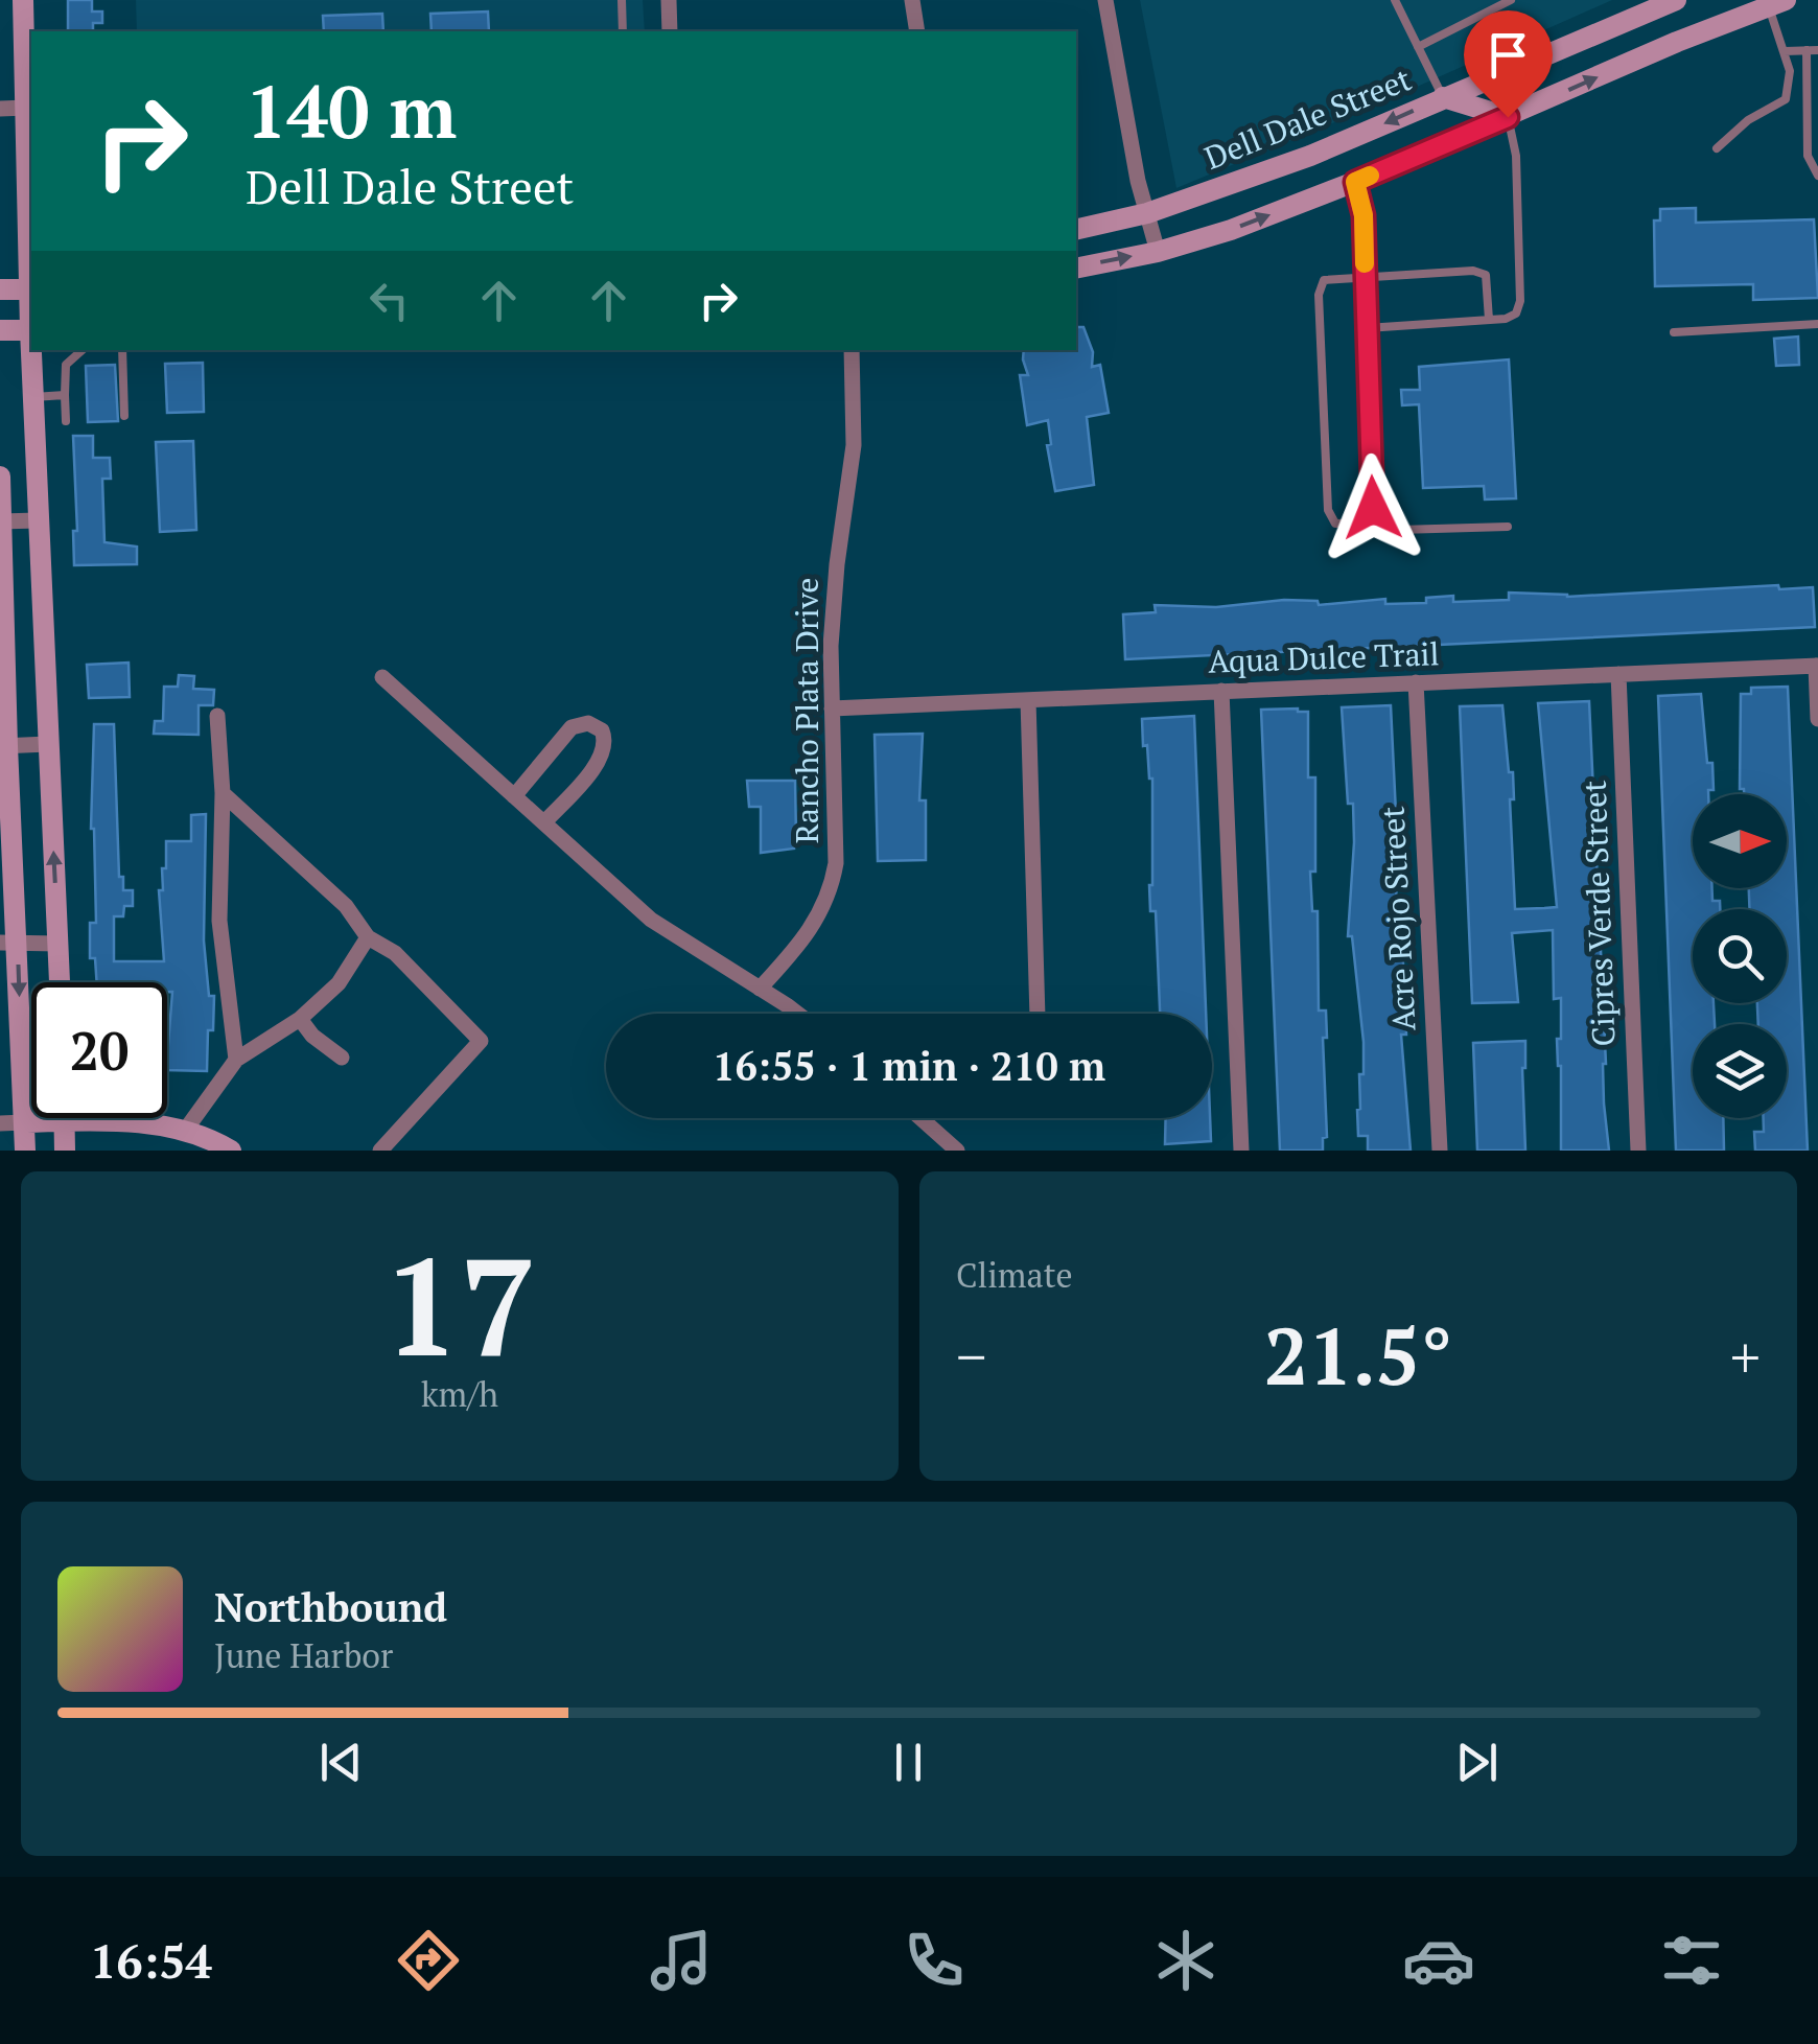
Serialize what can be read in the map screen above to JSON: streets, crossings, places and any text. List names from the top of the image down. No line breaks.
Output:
{"streets":{"main road":["Dell Dale Street"],"street":["Aqua Dulce Trail","Rancho Plata Drive","Cipres Verde Street","Acre Rojo Street"]},"crossings":[["Aqua Dulce Trail","Rancho Plata Drive"],["Aqua Dulce Trail","Cipres Verde Street"],["Aqua Dulce Trail","Acre Rojo Street"]],"north":"right","page":{"turn":["140 m","Dell Dale Street"],"limit":"20","trip":"16:55 · 1 min · 210 m","tile":[["17","km/h"],"Climate"],"heat":["−","21.5°","+"],"song":["Northbound","June Harbor"],"tabs":"16:54"}}
